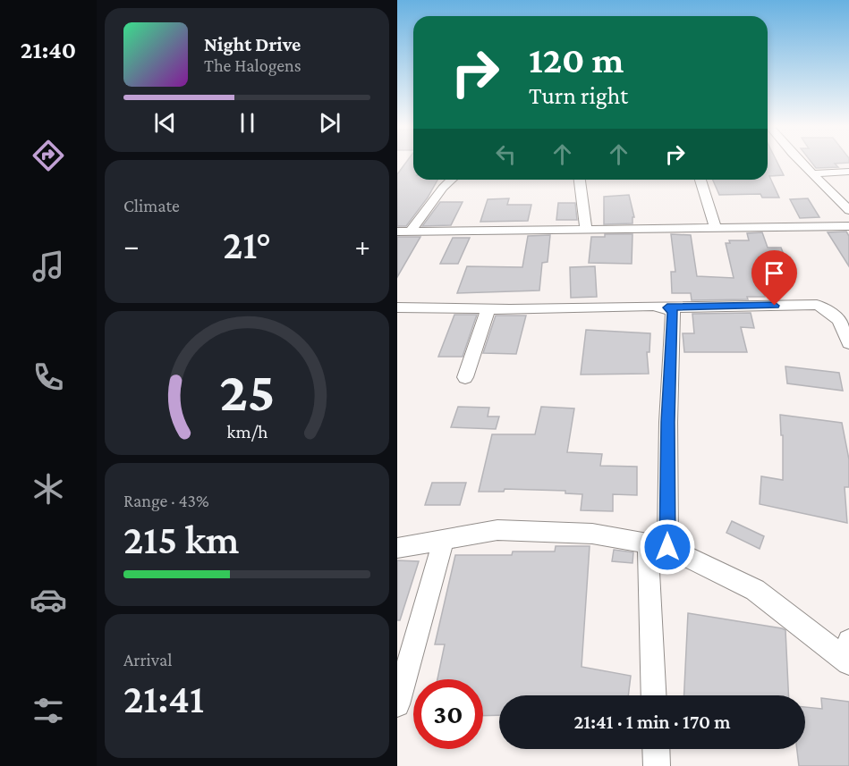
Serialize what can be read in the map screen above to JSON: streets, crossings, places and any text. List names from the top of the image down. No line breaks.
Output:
{"page":{"tabs":"21:40","turn":["120 m","Turn right"],"song":["Night Drive","The Halogens"],"tile":["Climate",["Range · 43%","215 km"],["Arrival","21:41"]],"heat":["−","21°","+"],"limit":"30","trip":"21:41 · 1 min · 170 m","gauge":["25","km/h"]}}
